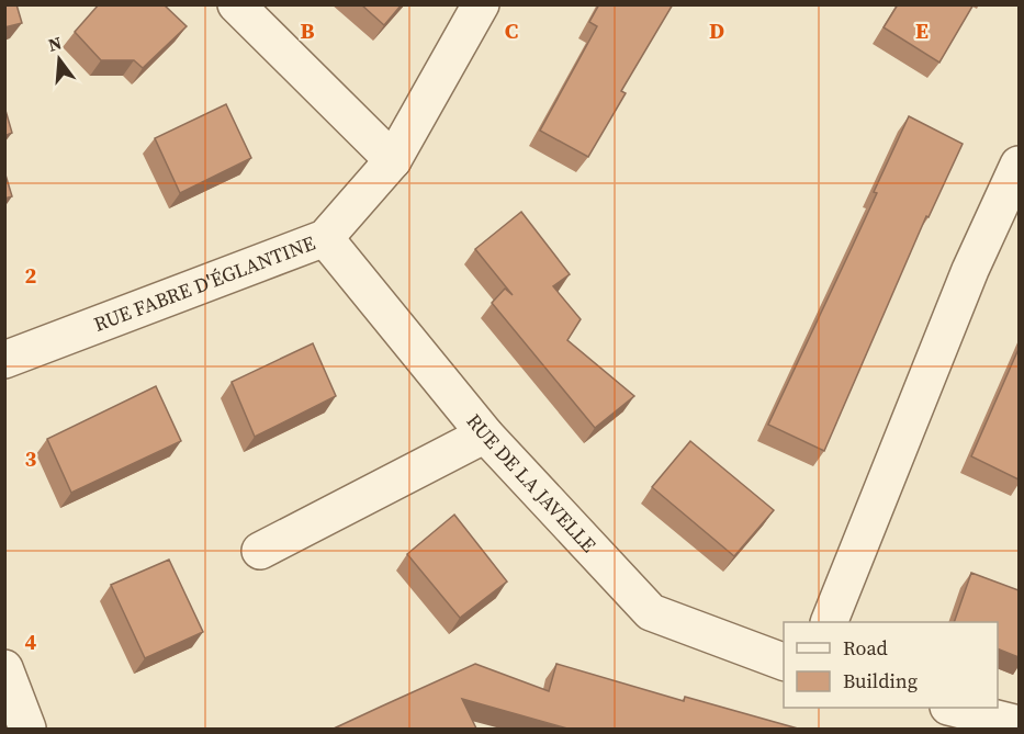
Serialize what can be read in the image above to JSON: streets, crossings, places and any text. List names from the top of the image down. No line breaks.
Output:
{"streets":{"street":["RUE FABRE D'ÉGLANTINE","RUE DE LA JAVELLE"]},"crossings":[["RUE FABRE D'ÉGLANTINE","RUE DE LA JAVELLE"]],"legend":["Road","Building"],"north":"top","grid":{"columns":["B","C","D","E"],"rows":["2","3","4"]}}
